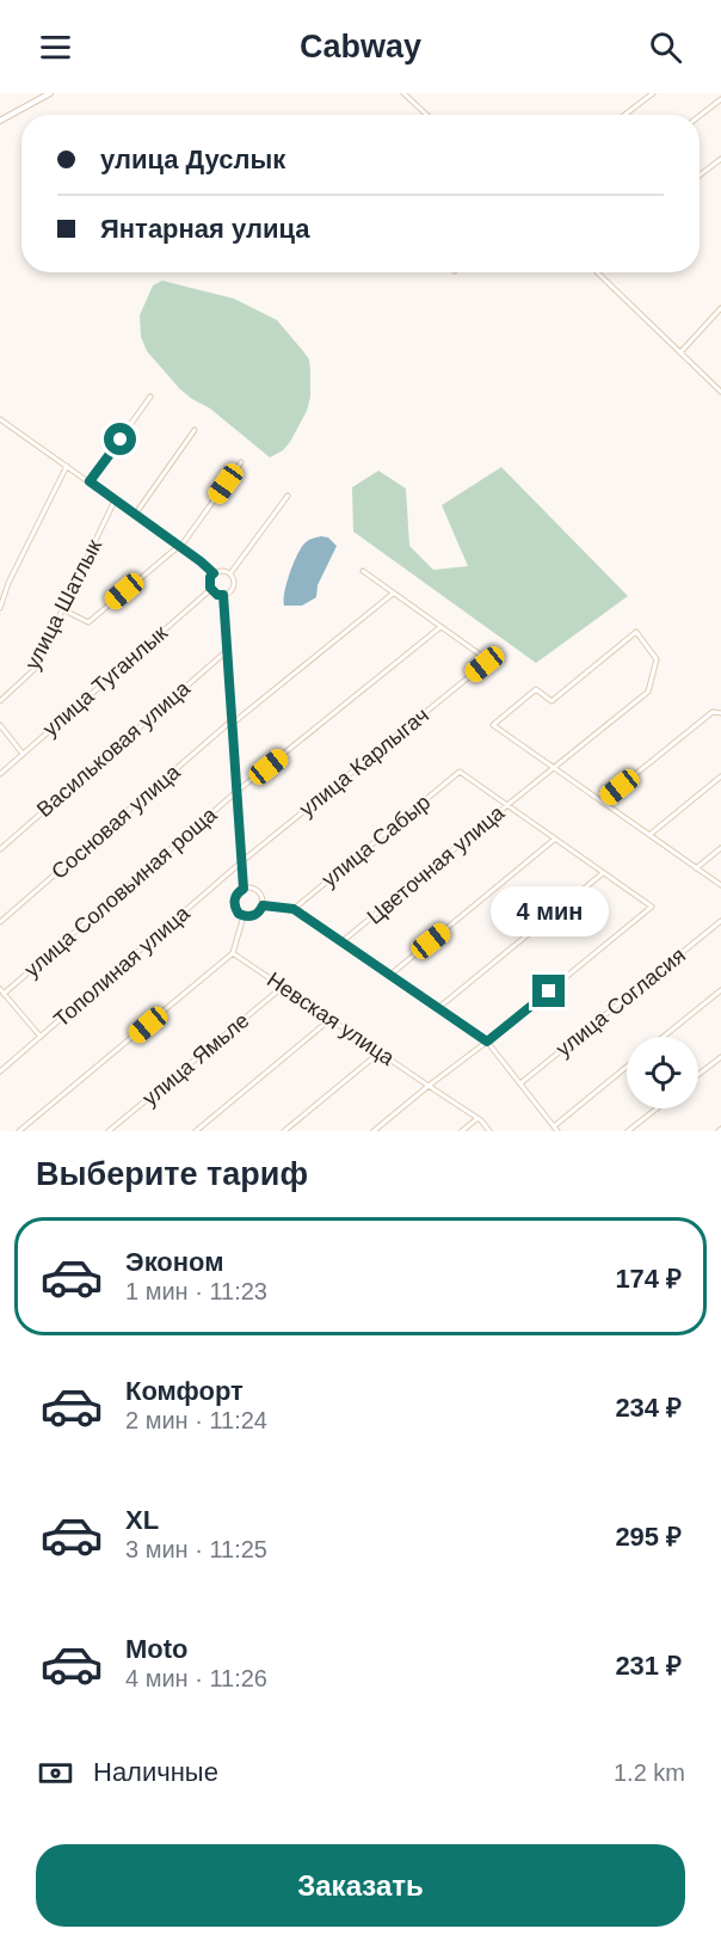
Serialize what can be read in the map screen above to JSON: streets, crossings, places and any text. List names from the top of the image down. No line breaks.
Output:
{"streets":{"street":["улица Шатлык","улица Туганлык","Васильковая улица","улица Карлыгач","Сосновая улица","улица Сабыр","Цветочная улица","улица Соловьиная роща","Тополиная улица","улица Согласия","Невская улица","улица Ямьле"]},"crossings":[["улица Карлыгач","улица Соловьиная роща"],["улица Карлыгач","Тополиная улица"],["улица Сабыр","Цветочная улица"],["Невская улица","улица Ямьле"]],"page":{"header":"Cabway","banner":["улица Дуслык","Янтарная улица"],"bubble":"4 мин","heading":"Выберите тариф","list":[{"name":"Эконом","note":"1 мин · 11:23","value":"174 ₽"},{"name":"Комфорт","note":"2 мин · 11:24","value":"234 ₽"},{"name":"XL","note":"3 мин · 11:25","value":"295 ₽"},{"name":"Moto","note":"4 мин · 11:26","value":"231 ₽"}],"pay":["Наличные","1.2 km"],"buttons":"Заказать"}}
